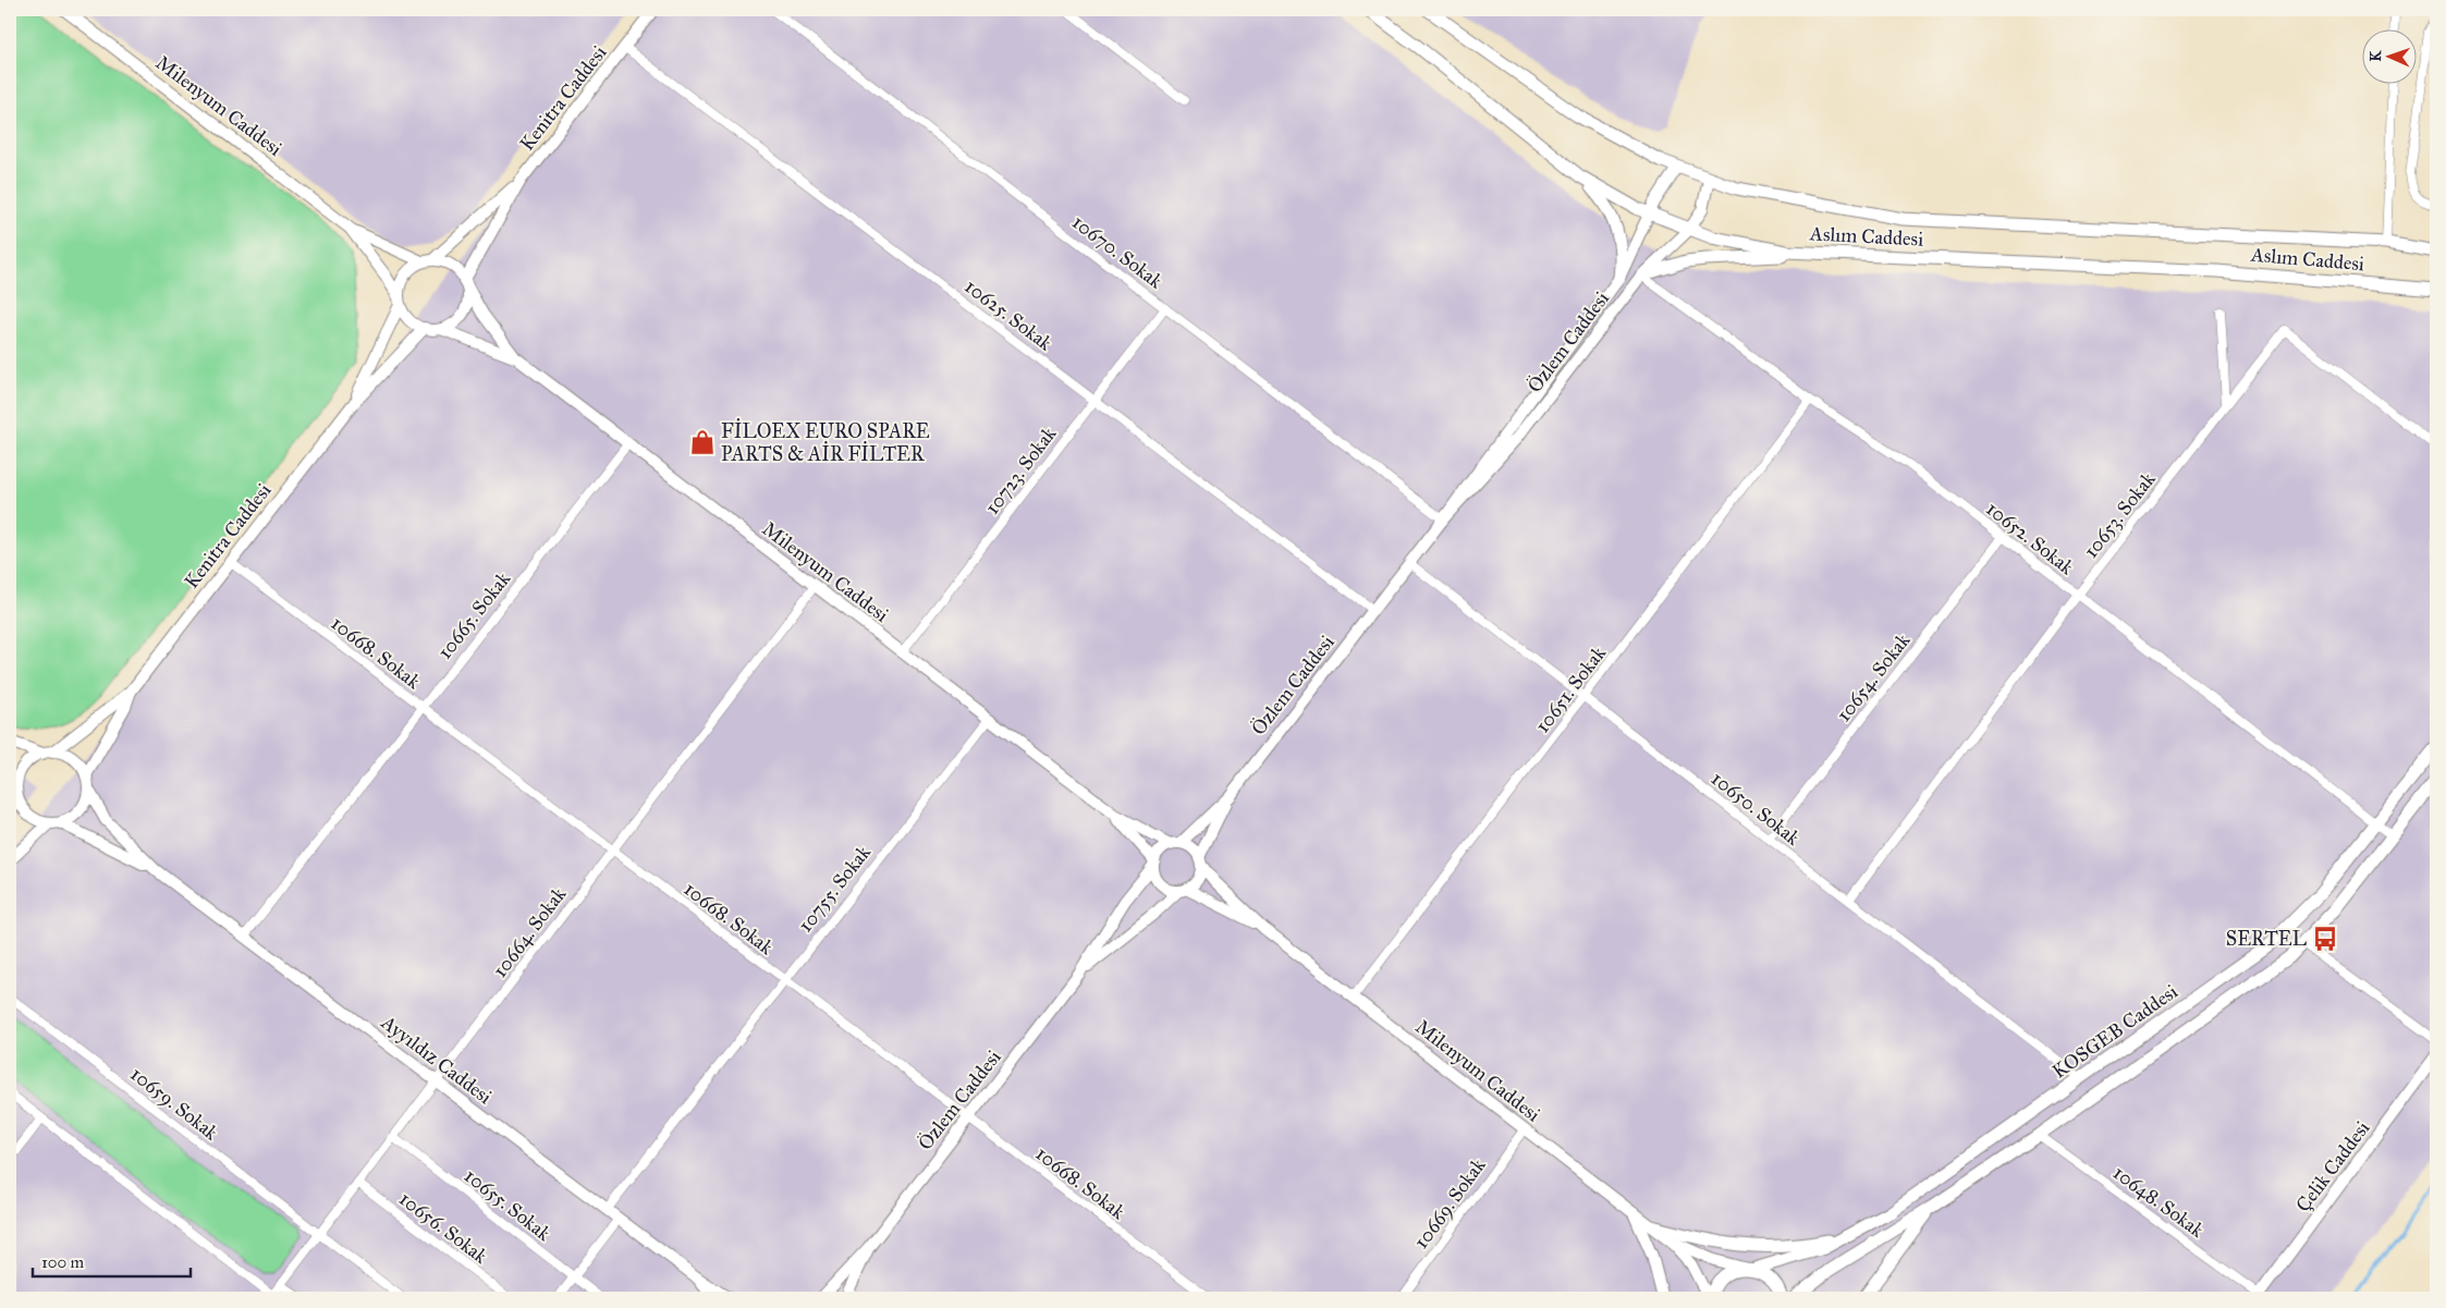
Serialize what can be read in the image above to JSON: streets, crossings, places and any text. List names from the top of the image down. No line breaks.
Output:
{"streets":{"main road":["Aslım Caddesi","KOSGEB Caddesi"],"street":["Kenitra Caddesi","Milenyum Caddesi","10670. Sokak","10625. Sokak","Özlem Caddesi","10723. Sokak","10653. Sokak","10652. Sokak","10665. Sokak","10668. Sokak","10654. Sokak","10651. Sokak","10650. Sokak","10755. Sokak","10664. Sokak","Ayyıldız Caddesi","10659. Sokak","Çelik Caddesi","10648. Sokak","10669. Sokak","10655. Sokak","10656. Sokak"]},"crossings":[["Kenitra Caddesi","10625. Sokak"],["Kenitra Caddesi","10668. Sokak"],["Milenyum Caddesi","10723. Sokak"],["Milenyum Caddesi","10665. Sokak"],["Milenyum Caddesi","10651. Sokak"],["Milenyum Caddesi","10755. Sokak"],["Milenyum Caddesi","10664. Sokak"],["Milenyum Caddesi","KOSGEB Caddesi"],["Milenyum Caddesi","10669. Sokak"],["Aslım Caddesi","Özlem Caddesi"],["10670. Sokak","Özlem Caddesi"],["10670. Sokak","10723. Sokak"],["10625. Sokak","Özlem Caddesi"],["10625. Sokak","10723. Sokak"],["Özlem Caddesi","10652. Sokak"],["Özlem Caddesi","10668. Sokak"],["Özlem Caddesi","10650. Sokak"],["10653. Sokak","10652. Sokak"],["10653. Sokak","10650. Sokak"],["10652. Sokak","10654. Sokak"],["10652. Sokak","10651. Sokak"],["10652. Sokak","KOSGEB Caddesi"],["10665. Sokak","10668. Sokak"],["10665. Sokak","Ayyıldız Caddesi"],["10668. Sokak","10755. Sokak"],["10668. Sokak","10664. Sokak"],["10654. Sokak","10650. Sokak"],["10651. Sokak","10650. Sokak"],["10650. Sokak","KOSGEB Caddesi"],["10755. Sokak","Ayyıldız Caddesi"],["10664. Sokak","Ayyıldız Caddesi"],["10664. Sokak","10659. Sokak"],["10664. Sokak","10655. Sokak"],["10664. Sokak","10656. Sokak"],["KOSGEB Caddesi","10648. Sokak"],["Çelik Caddesi","10648. Sokak"]],"places":{"shop":["FİLOEX EURO SPARE PARTS & AİR FİLTER"],"bus stop":["SERTEL"]},"scale_bar":"100 m","north":"left"}
